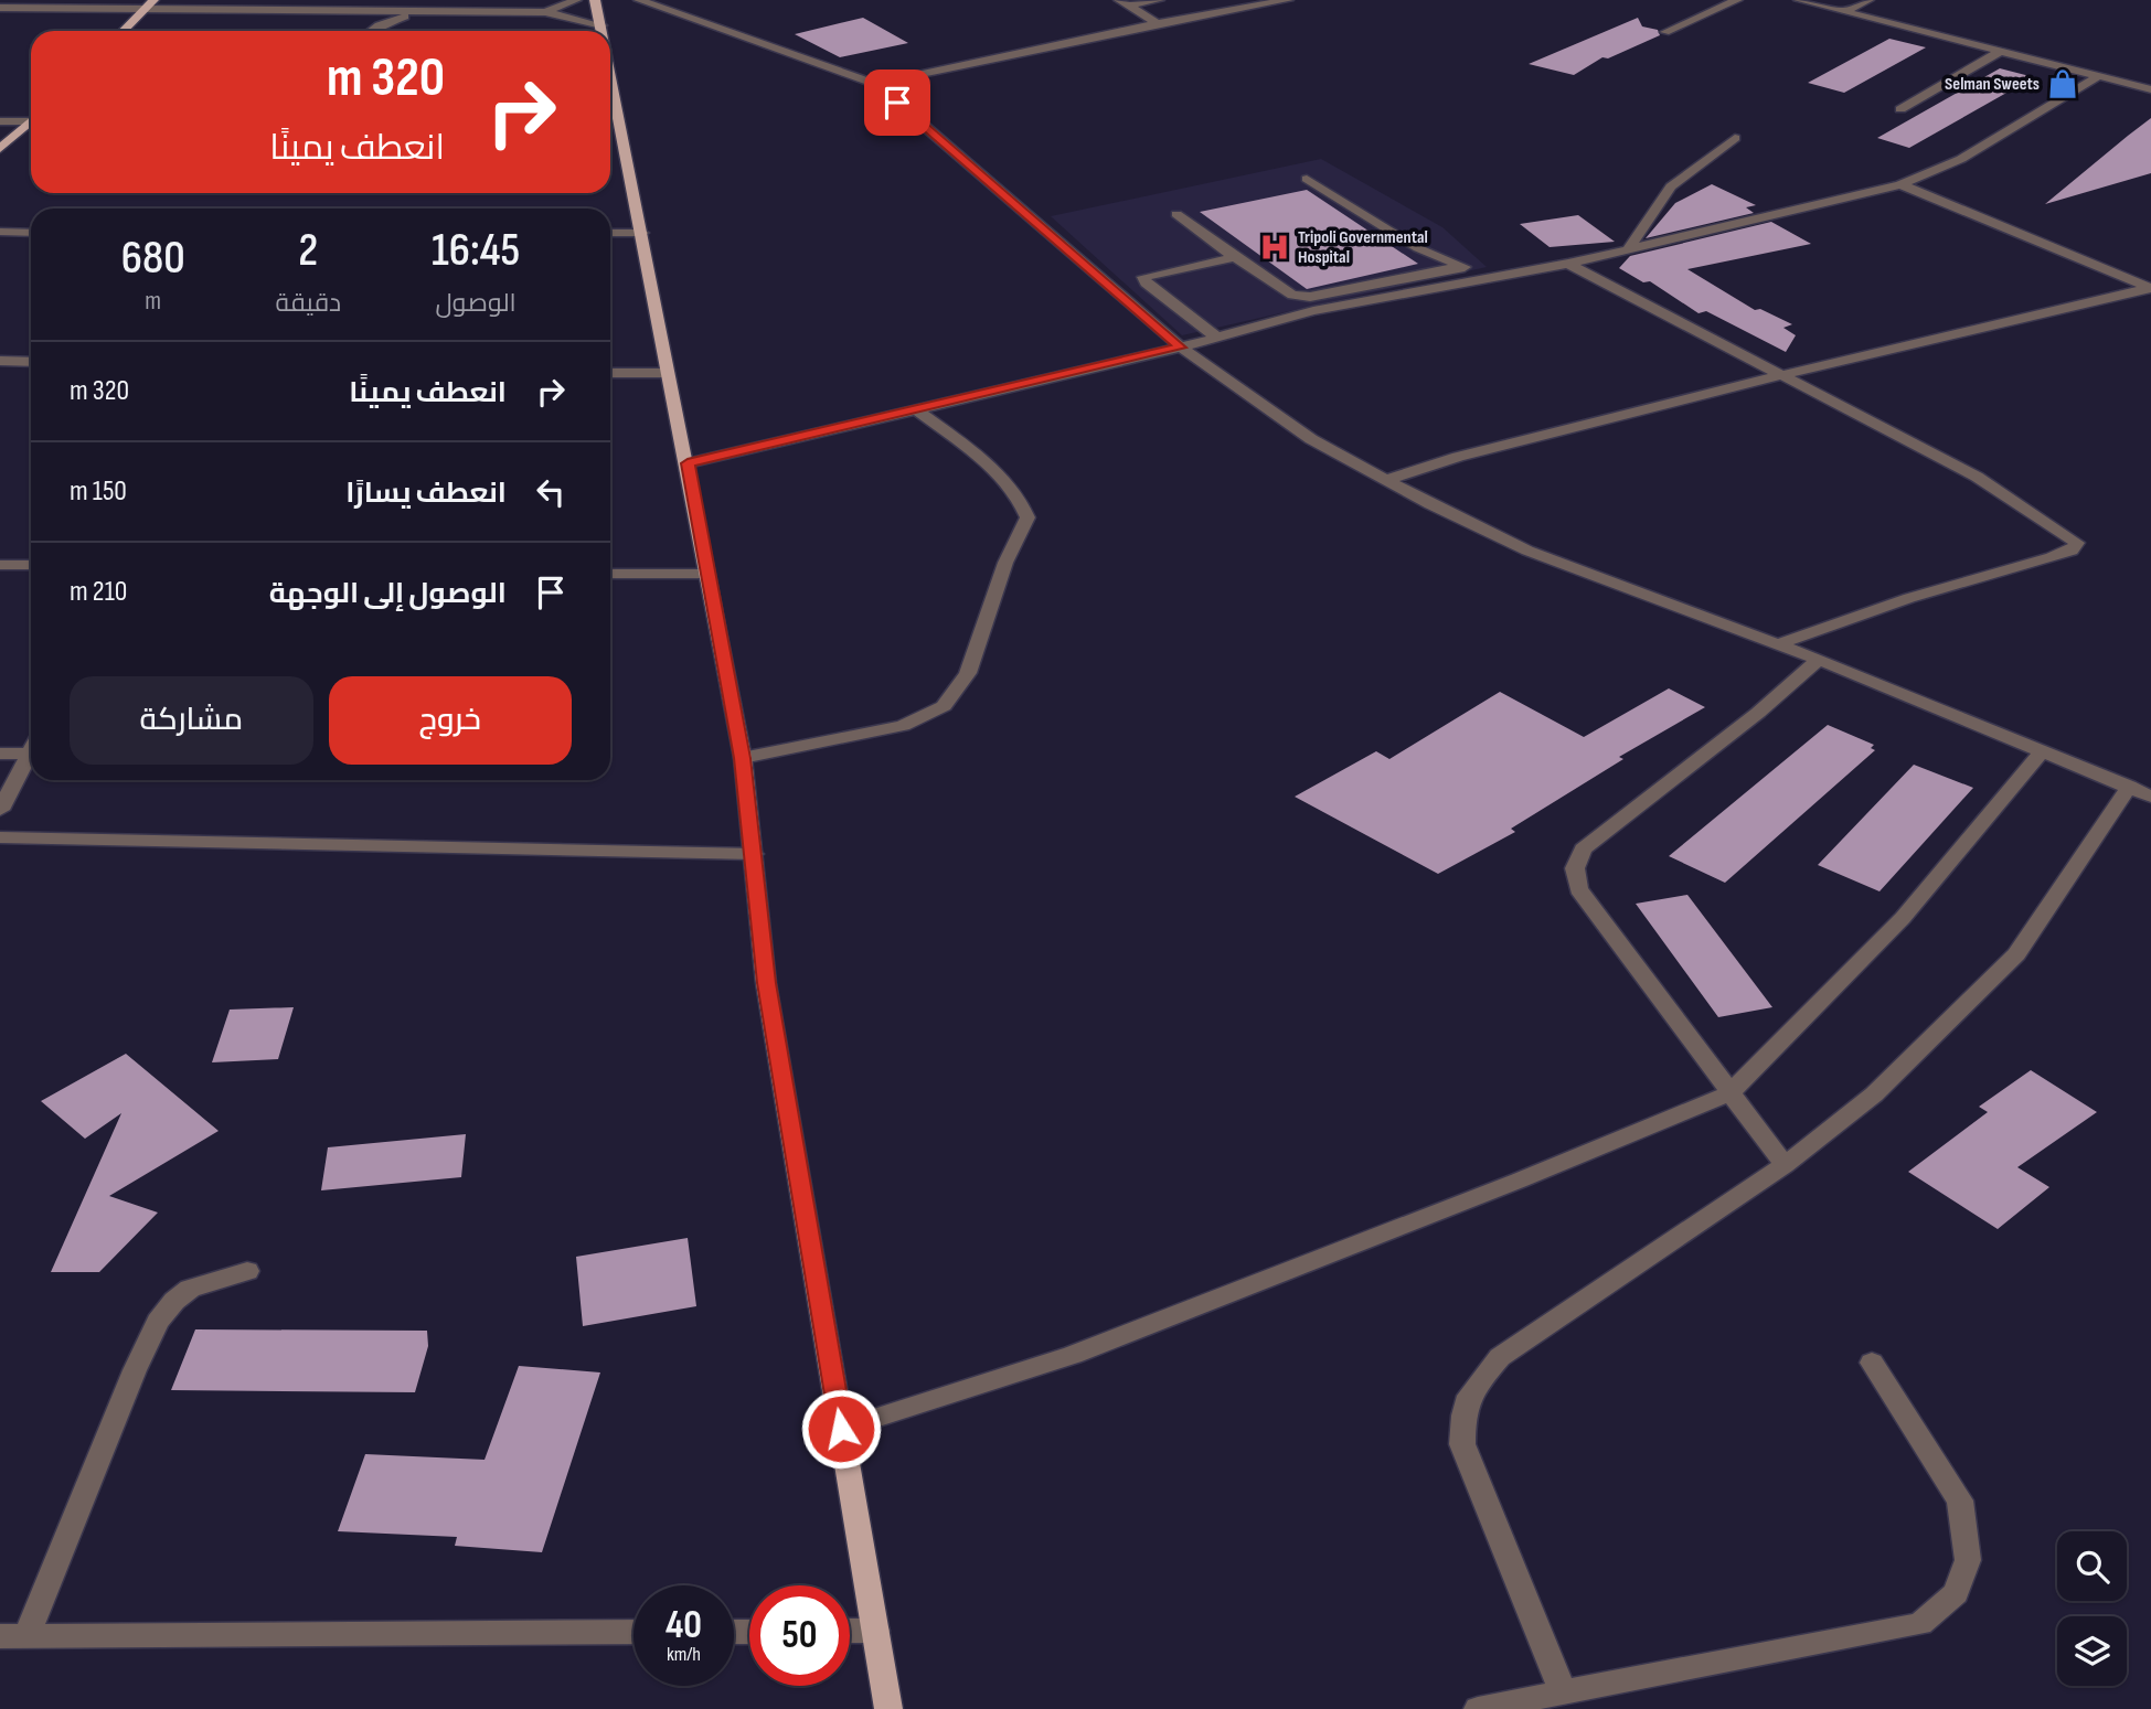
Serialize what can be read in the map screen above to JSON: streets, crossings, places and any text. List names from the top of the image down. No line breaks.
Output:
{"places":{"shop":["Selman Sweets"],"hospital":["Tripoli Governmental Hospital"]},"page":{"turn":["320 m","انعطف يمينًا"],"eta":["16:45","الوصول","2","دقيقة","680","m"],"list":[{"name":"انعطف يمينًا","value":"320 m"},{"name":"انعطف يسارًا","value":"150 m"},{"name":"الوصول إلى الوجهة","value":"210 m"}],"buttons":["خروج","مشاركة"],"speed":"40 km/h","limit":"50"}}
